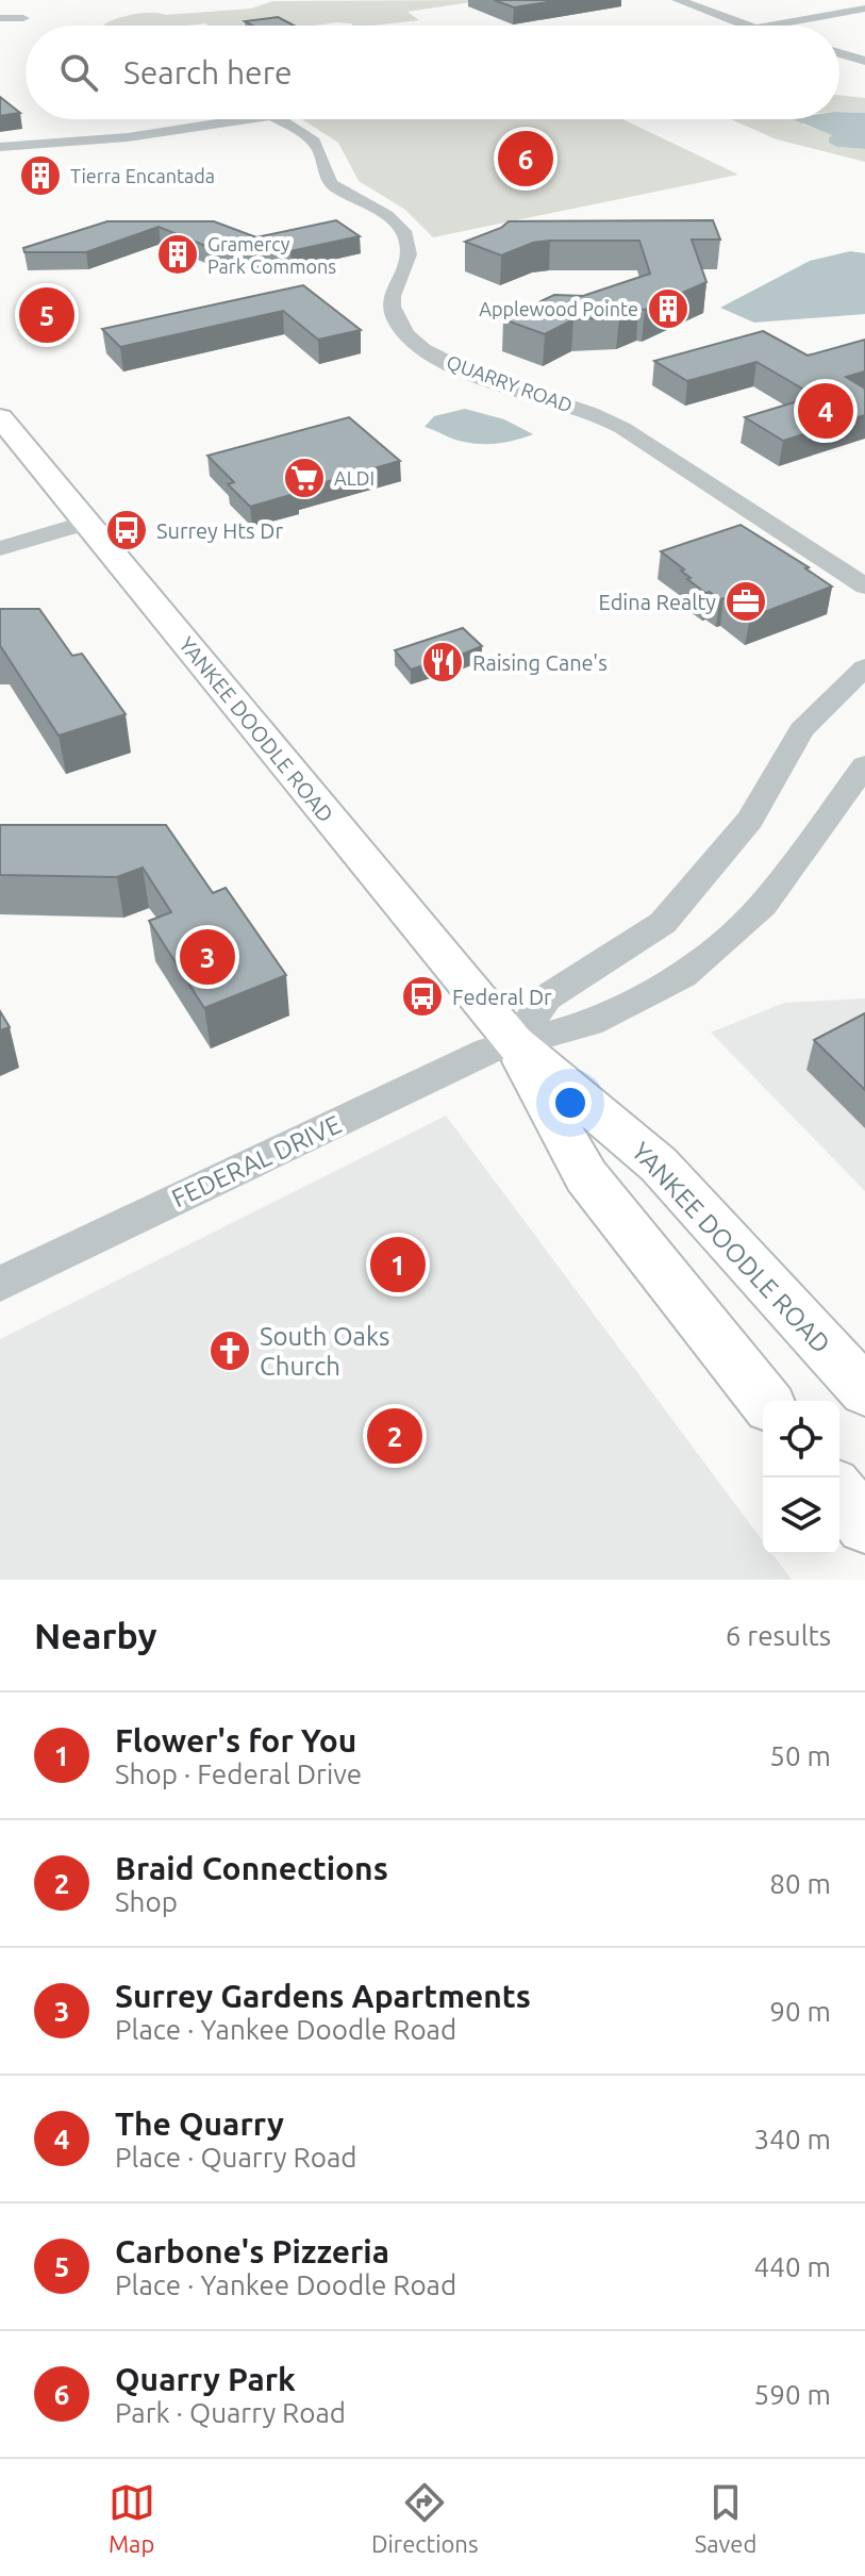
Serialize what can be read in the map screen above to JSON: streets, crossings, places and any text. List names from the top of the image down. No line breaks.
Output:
{"streets":{"main road":["YANKEE DOODLE ROAD"],"street":["QUARRY ROAD","FEDERAL DRIVE"]},"crossings":[["YANKEE DOODLE ROAD","FEDERAL DRIVE"]],"places":{"building":["Tierra Encantada","Gramercy Park Commons","Applewood Pointe"],"supermarket":["ALDI"],"bus stop":["Surrey Hts Dr","Federal Dr"],"office":["Edina Realty"],"restaurant":["Raising Cane's"],"church":["South Oaks Church"]},"page":{"search":"Search here","pins":["6","5","4","3","1","2"],"heading":["Nearby","6 results"],"list":[{"mark":"1","name":"Flower's for You","note":"Shop · Federal Drive","value":"50 m"},{"mark":"2","name":"Braid Connections","note":"Shop","value":"80 m"},{"mark":"3","name":"Surrey Gardens Apartments","note":"Place · Yankee Doodle Road","value":"90 m"},{"mark":"4","name":"The Quarry","note":"Place · Quarry Road","value":"340 m"},{"mark":"5","name":"Carbone's Pizzeria","note":"Place · Yankee Doodle Road","value":"440 m"},{"mark":"6","name":"Quarry Park","note":"Park · Quarry Road","value":"590 m"}],"nav":["Map","Directions","Saved"]}}
